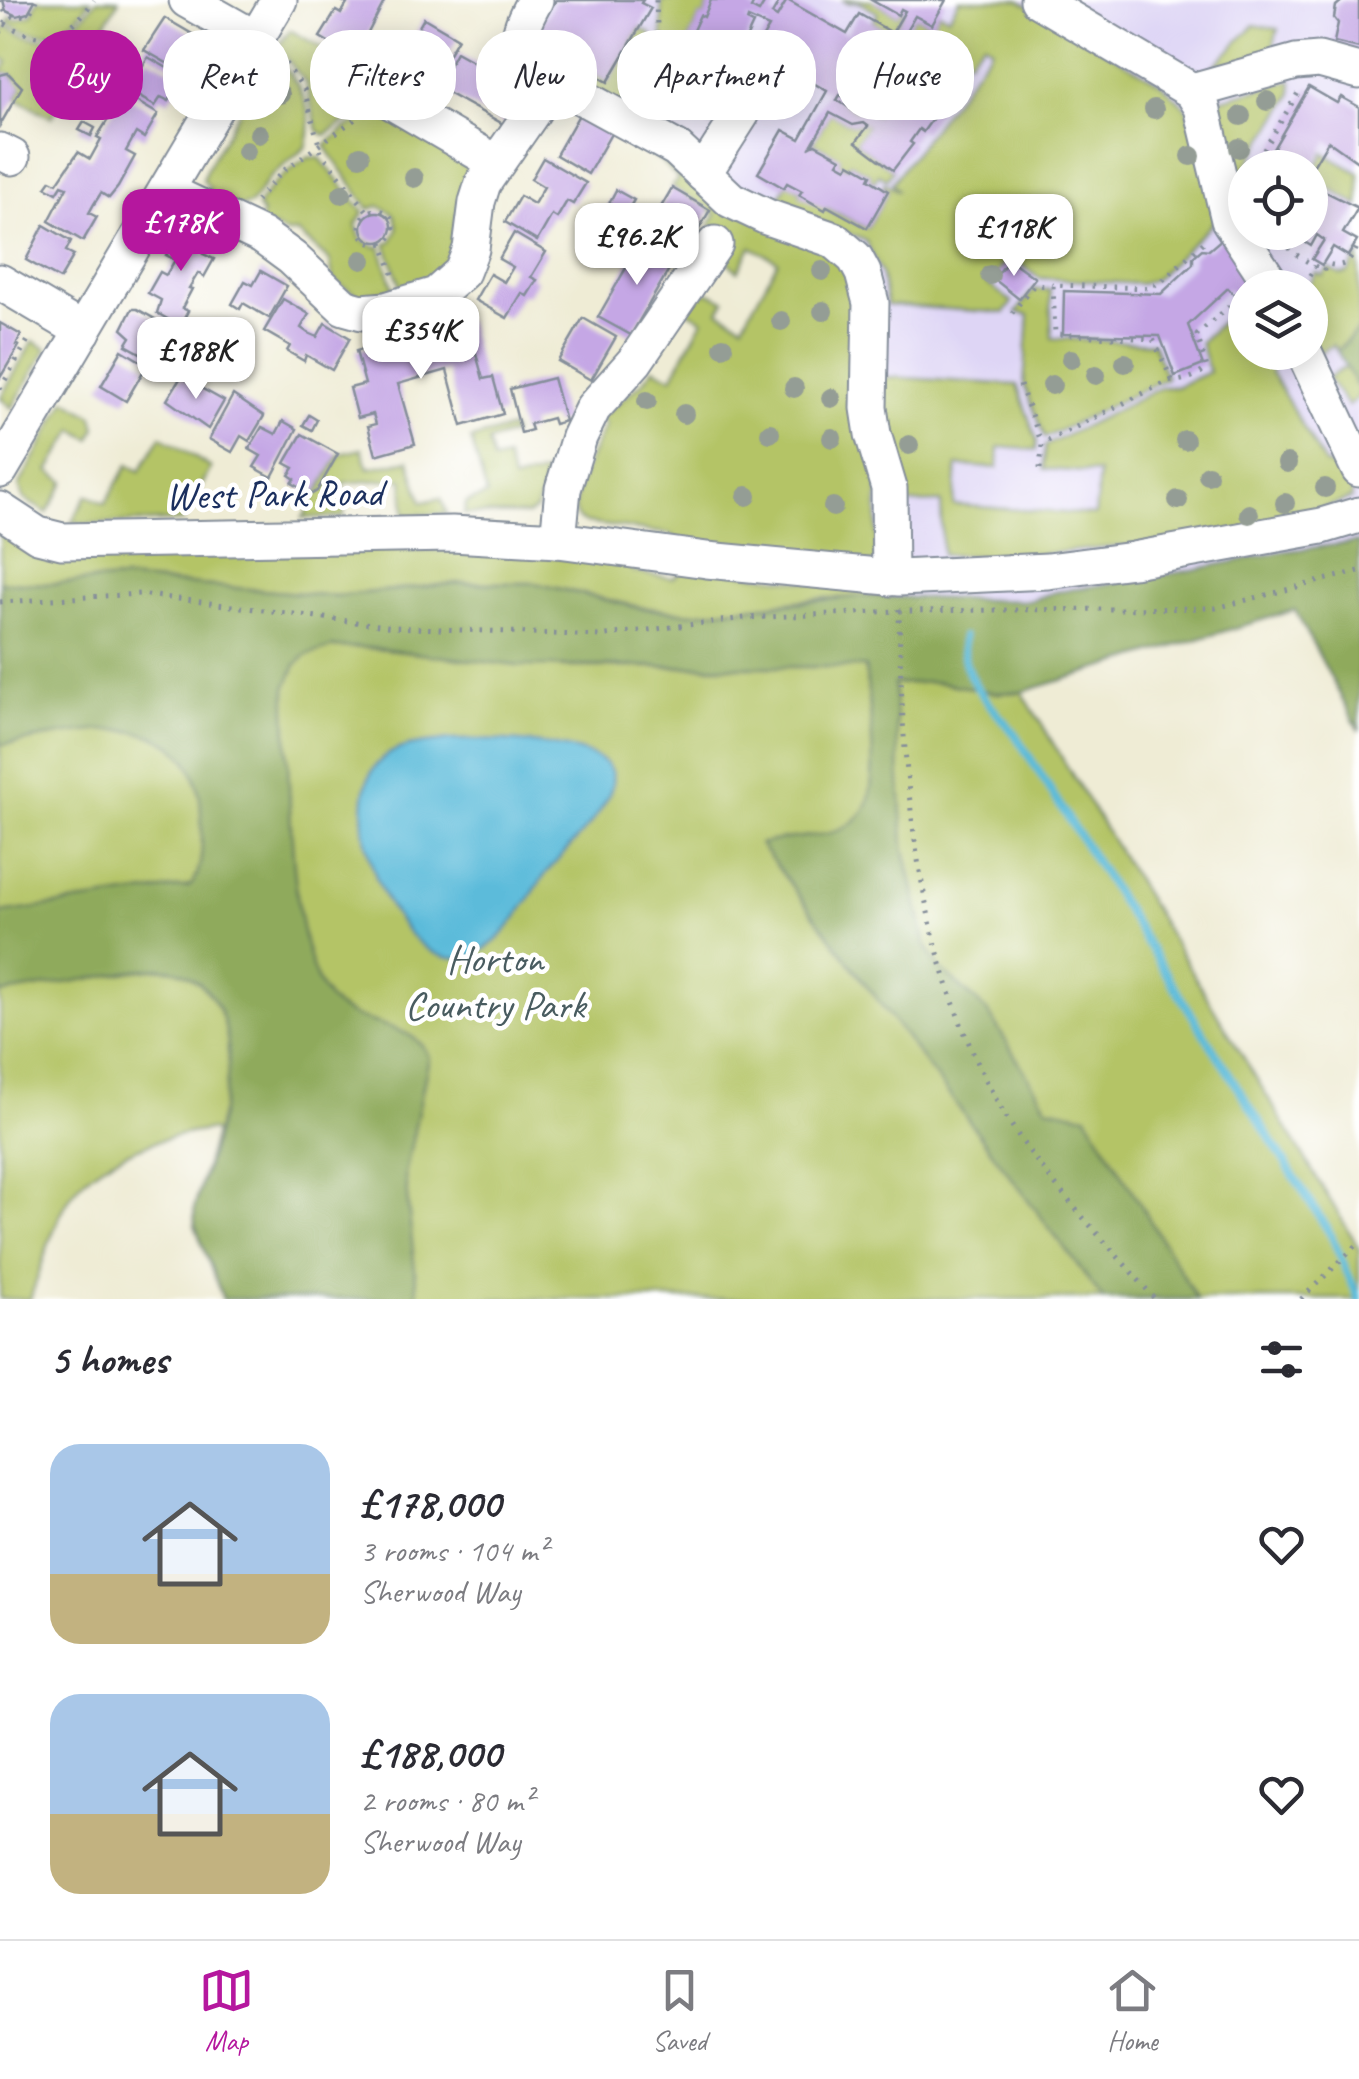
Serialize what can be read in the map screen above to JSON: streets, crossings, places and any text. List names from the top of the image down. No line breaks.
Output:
{"streets":{"street":["West Park Road"]},"parks":["Horton Country Park"],"page":{"chip":["Buy","Rent","Filters","New","Apartment","House"],"price":["£178K","£118K","£96.2K","£354K","£188K"],"heading":"5 homes","list":[{"name":"£178,000","note":"3 rooms · 104 m² · Sherwood Way"},{"name":"£188,000","note":"2 rooms · 80 m² · Sherwood Way"}],"tabs":["Map","Saved","Home"]}}
